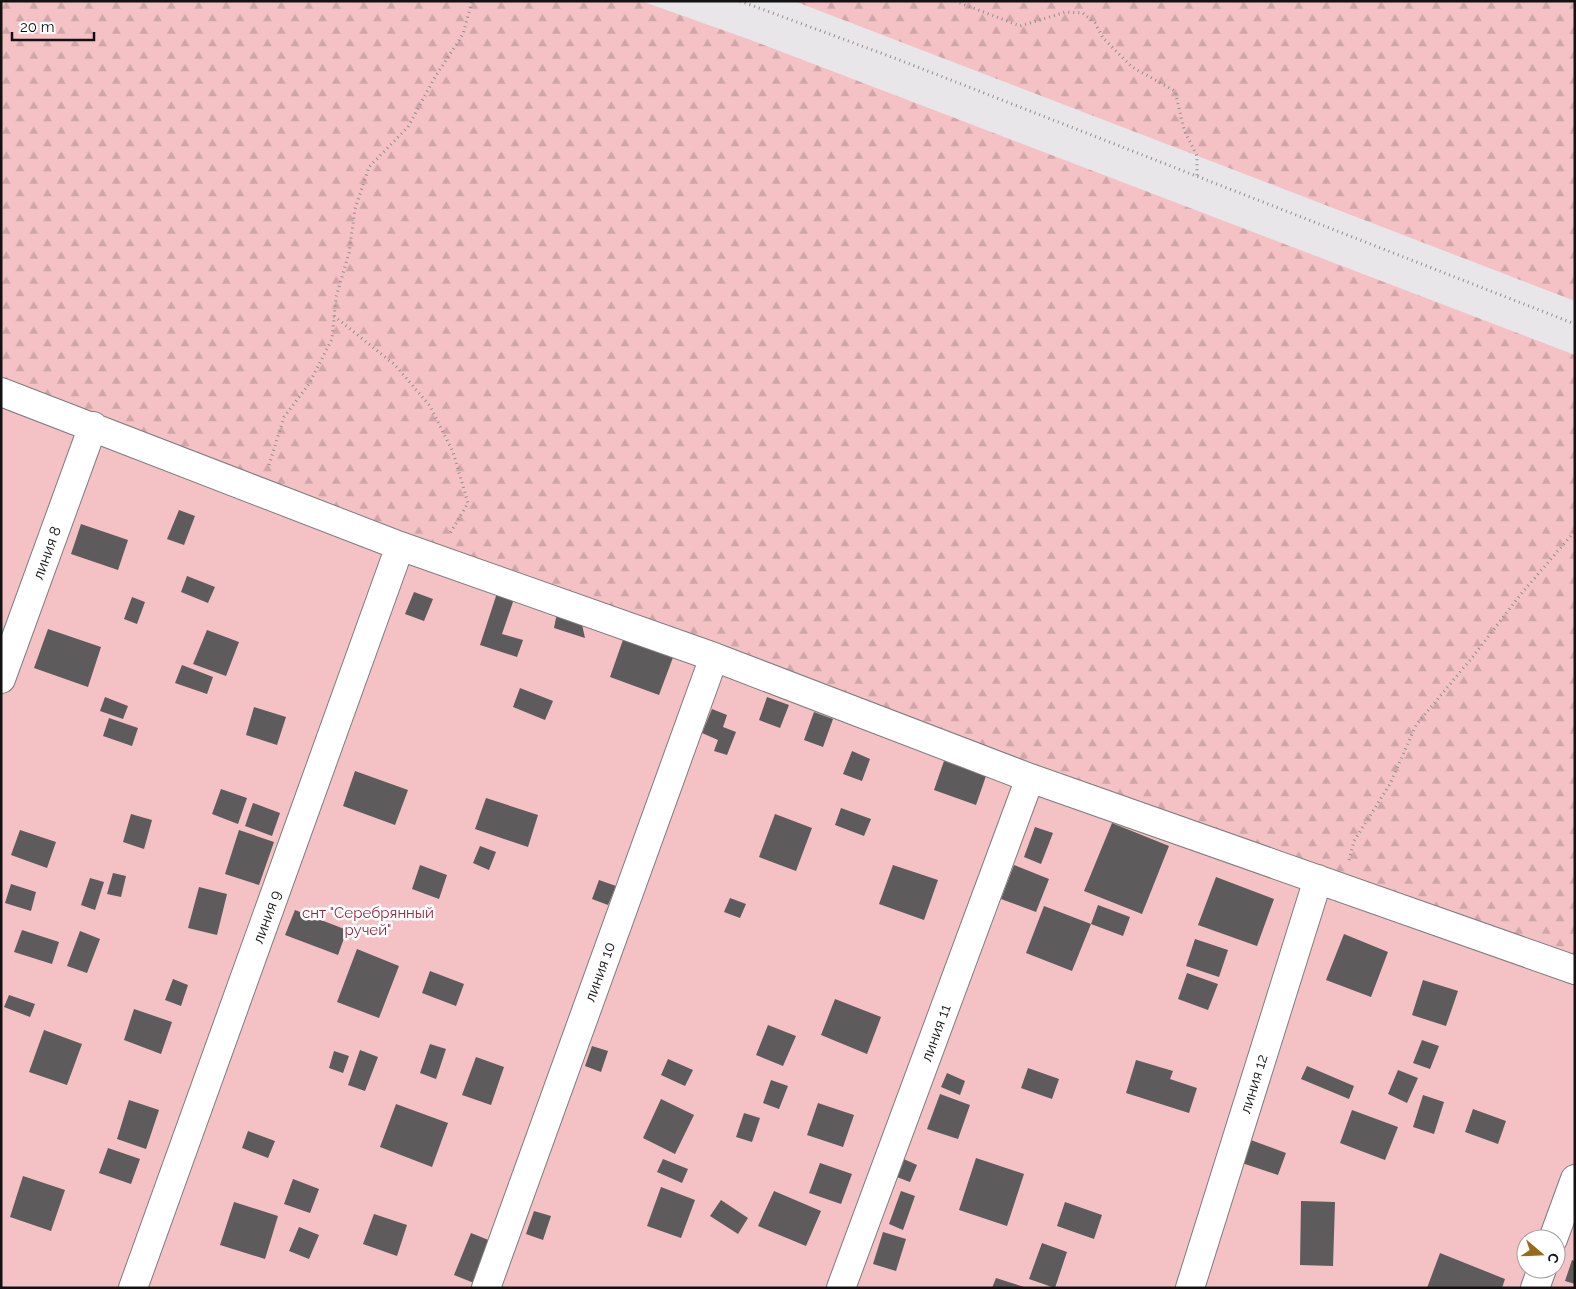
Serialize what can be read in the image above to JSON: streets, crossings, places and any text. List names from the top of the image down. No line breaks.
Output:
{"streets":{"street":["линия 8","линия 9","линия 10","линия 11","линия 12"]},"parks":["снт \"Серебрянный ручей\""],"scale_bar":"20 m","north":"right"}
